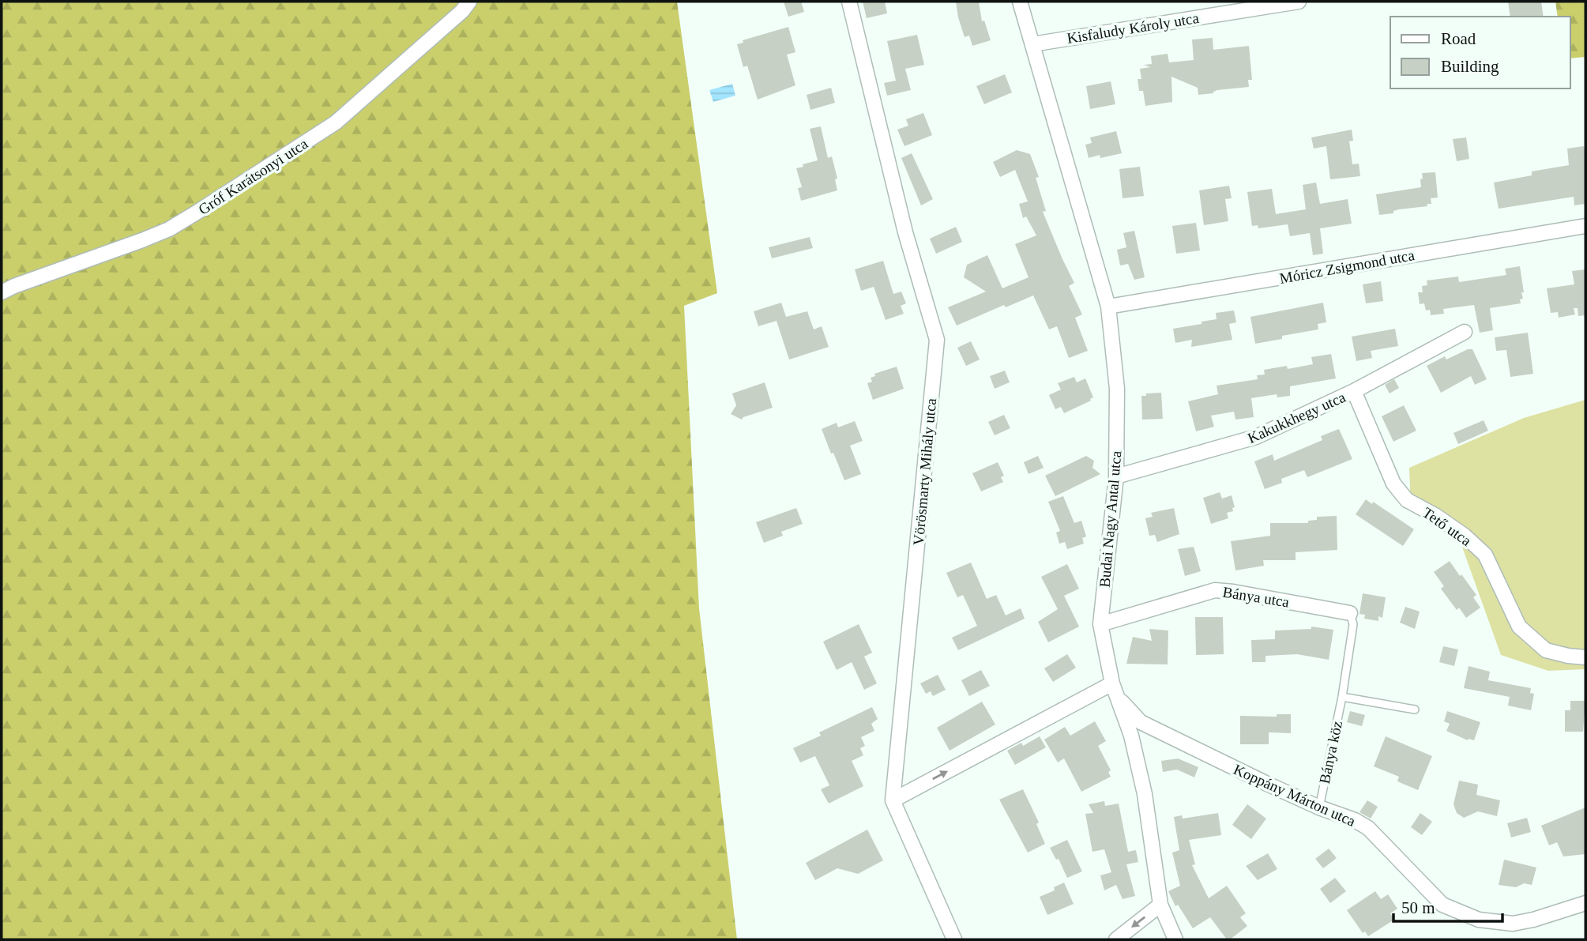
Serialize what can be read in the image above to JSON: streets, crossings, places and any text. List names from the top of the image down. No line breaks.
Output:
{"streets":{"street":["Kisfaludy Károly utca","Gróf Karátsonyi utca","Móricz Zsigmond utca","Kakukkhegy utca","Vörösmarty Mihály utca","Budai Nagy Antal utca","Tető utca","Bánya utca","Koppány Márton utca"],"lane":["Bánya köz"]},"crossings":[["Kisfaludy Károly utca","Budai Nagy Antal utca"],["Móricz Zsigmond utca","Budai Nagy Antal utca"],["Kakukkhegy utca","Budai Nagy Antal utca"],["Kakukkhegy utca","Tető utca"],["Budai Nagy Antal utca","Bánya utca"],["Budai Nagy Antal utca","Koppány Márton utca"],["Bánya utca","Bánya köz"],["Bánya köz","Koppány Márton utca"]],"legend":["Road","Building"],"scale_bar":"50 m"}
